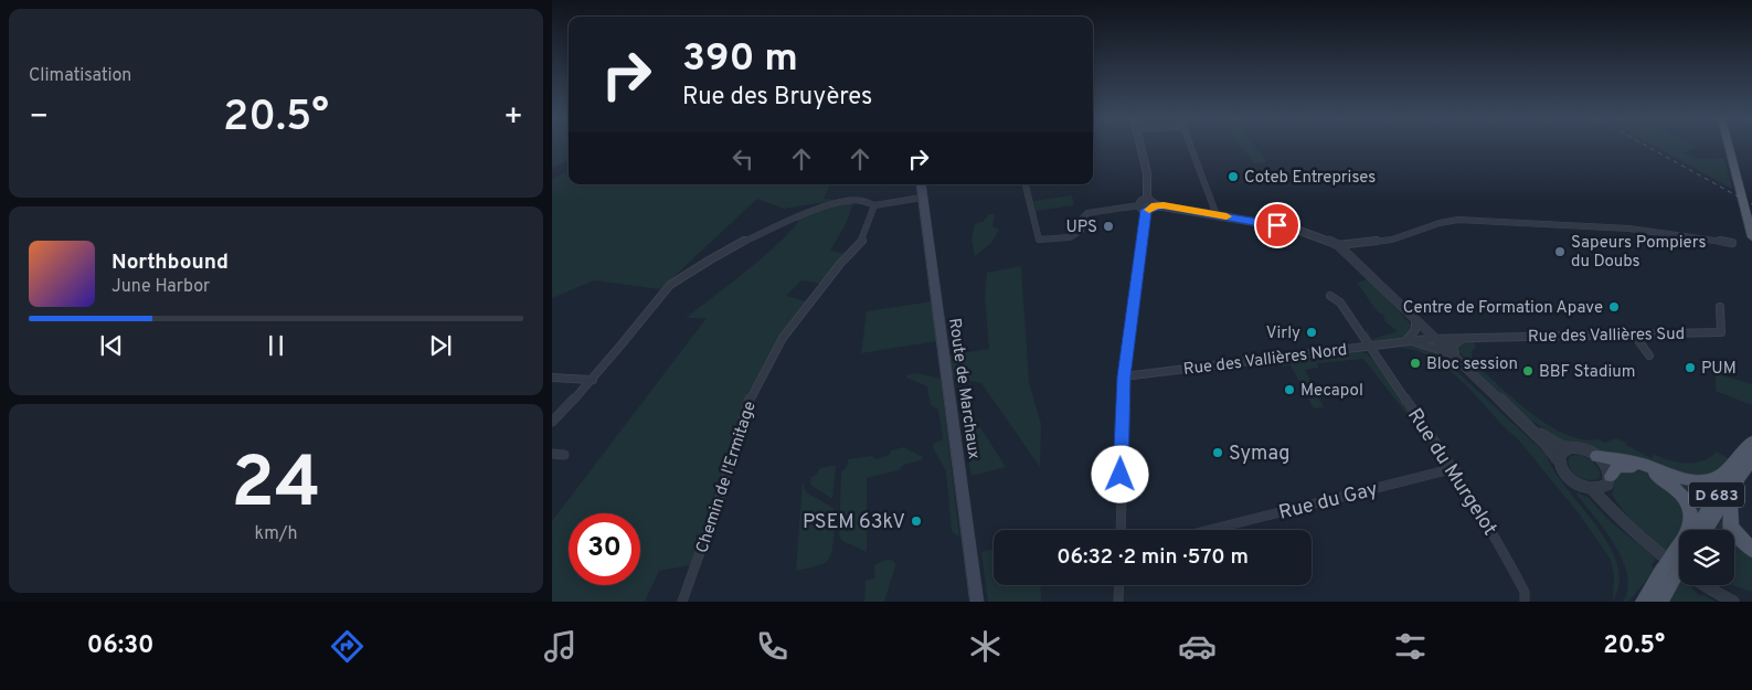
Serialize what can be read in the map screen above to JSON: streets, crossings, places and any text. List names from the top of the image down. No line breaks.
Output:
{"streets":{"main road":["Route de Marchaux","D 683"],"street":["Rue des Vallières Sud","Rue des Vallières Nord","Rue du Murgelot","Chemin de l'Ermitage","Rue du Gay"]},"crossings":[["Rue des Vallières Sud","Rue des Vallières Nord"],["Rue des Vallières Nord","Rue du Murgelot"],["Rue du Murgelot","Rue du Gay"]],"places":["Coteb Entreprises","UPS","Sapeurs Pompiers du Doubs","Centre de Formation Apave","Virly","Bloc session","PUM","BBF Stadium","Mecapol","Symag","PSEM 63kV"],"page":{"tile":["Climatisation",["24","km/h"]],"turn":["390 m","Rue des Bruyères"],"heat":["−","20.5°","+"],"song":["Northbound","June Harbor"],"limit":"30","trip":"06:32 · 2 min · 570 m","tabs":["06:30","20.5°"]}}
